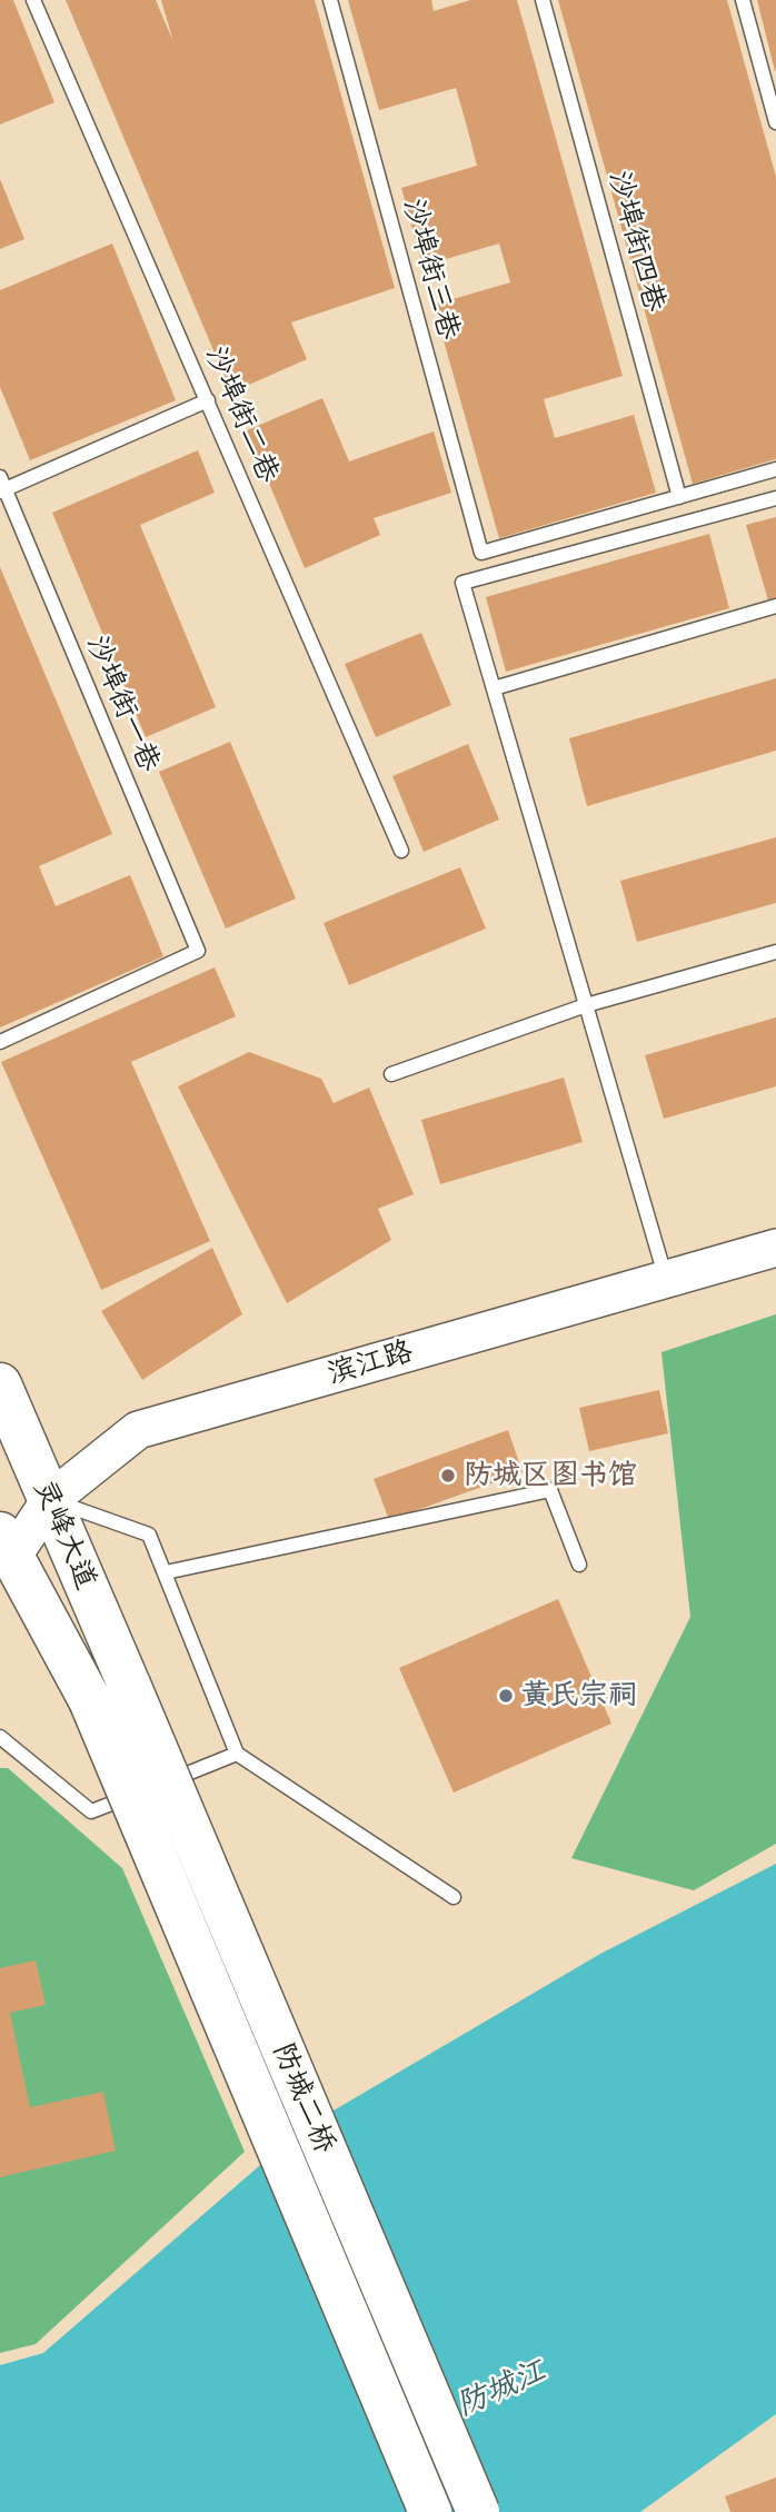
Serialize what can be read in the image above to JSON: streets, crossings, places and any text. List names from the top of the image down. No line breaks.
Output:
{"streets":{"main road":["灵峰大道","防城二桥"],"street":["滨江路"],"lane":["沙埠街四巷","沙埠街三巷","沙埠街二巷","沙埠街一巷"]},"crossings":[["沙埠街四巷","沙埠街三巷"],["滨江路","灵峰大道"],["灵峰大道","防城二桥"]],"water":["防城江"],"places":["防城区图书馆","黄氏宗祠"]}
